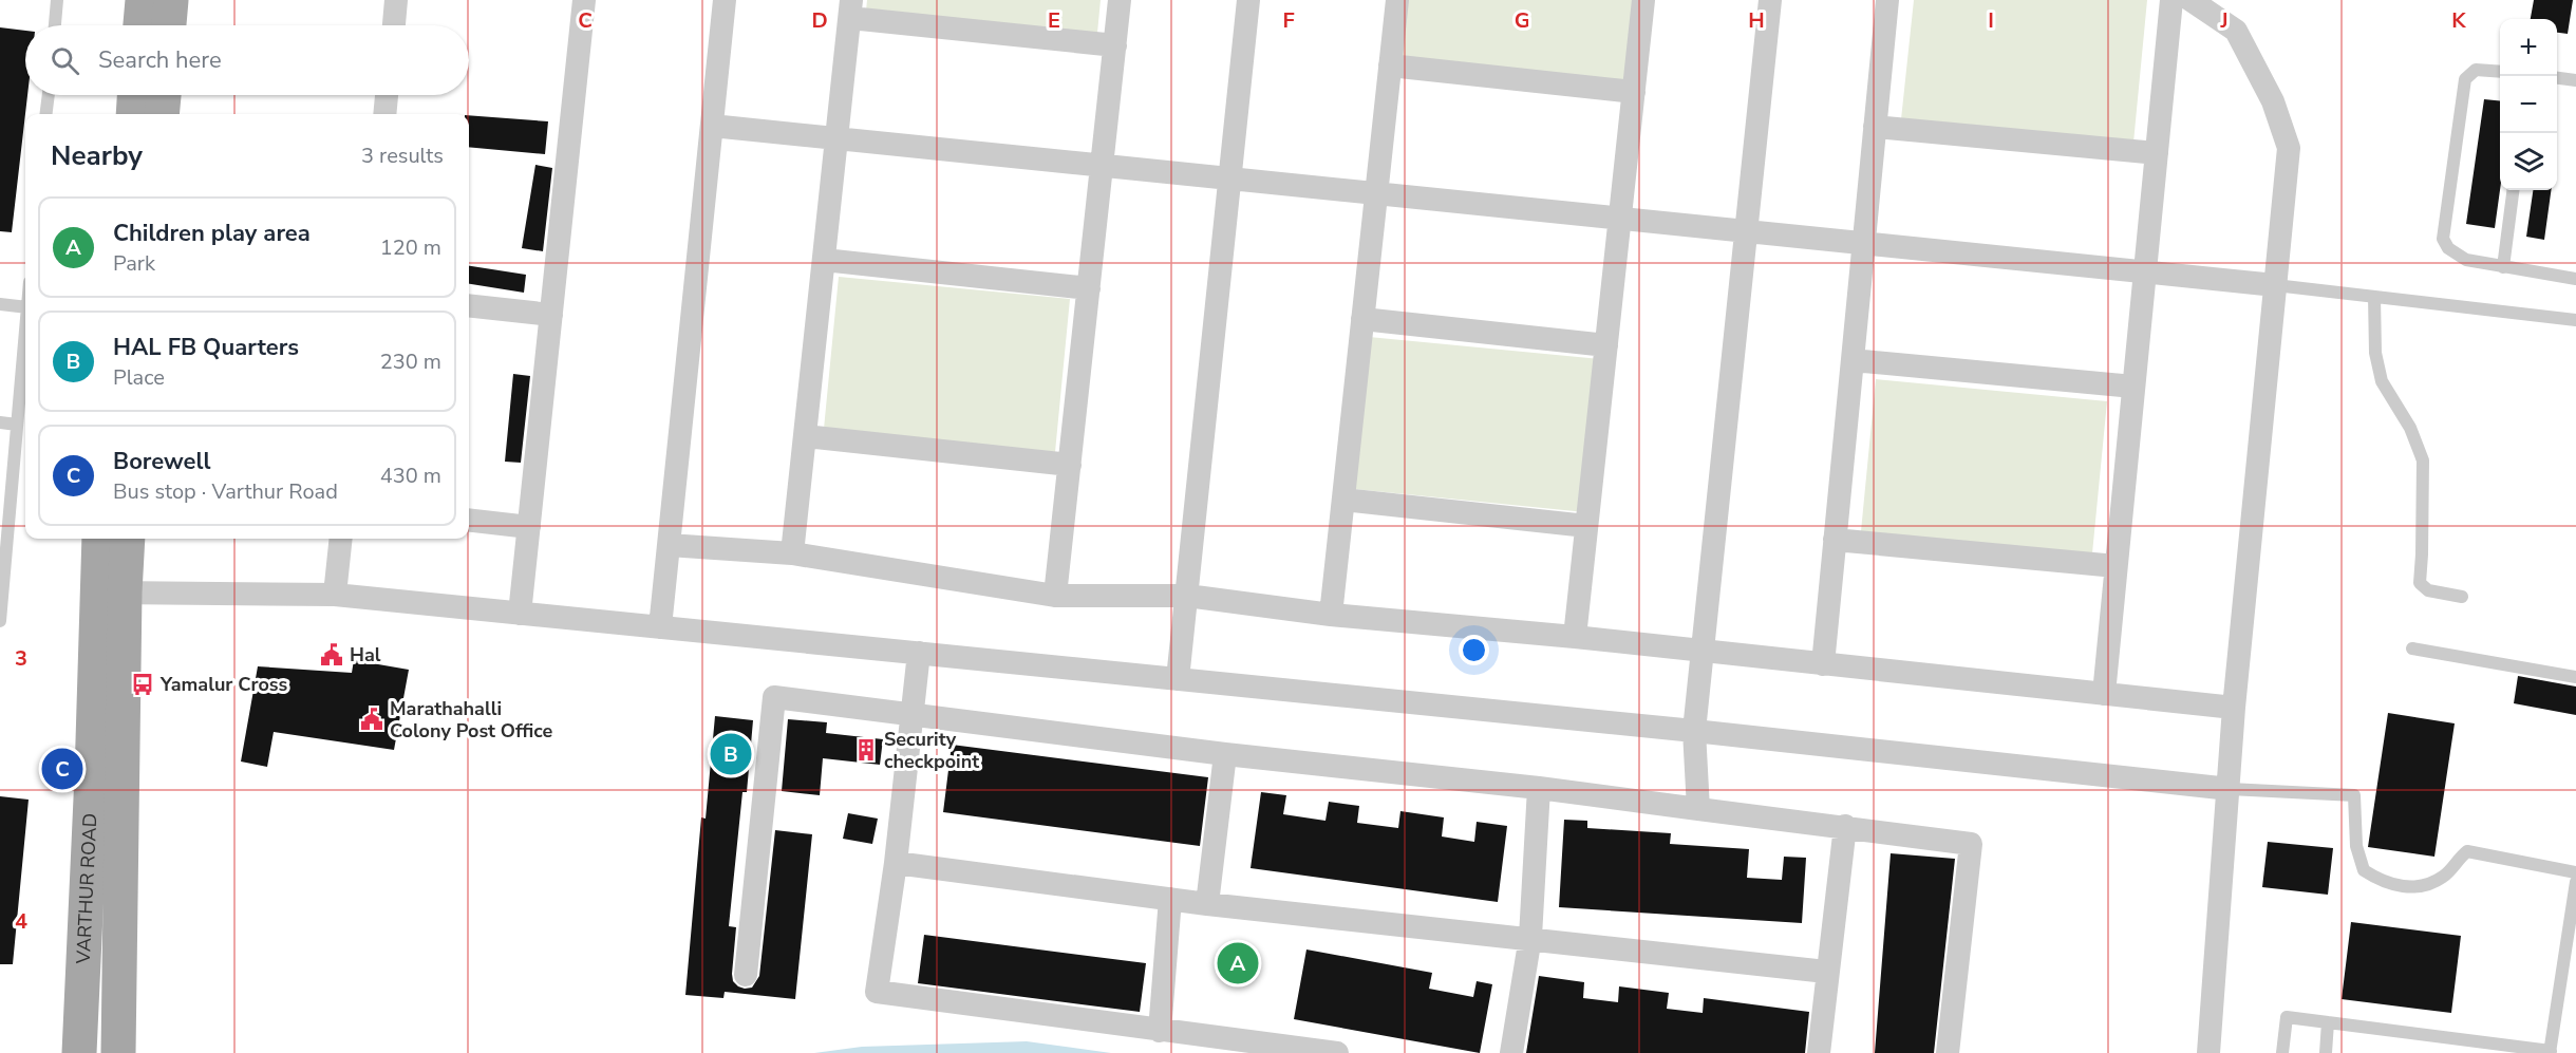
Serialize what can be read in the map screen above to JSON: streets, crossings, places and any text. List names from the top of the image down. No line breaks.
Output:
{"streets":{"main road":["VARTHUR ROAD"]},"places":{"public building":["Hal","Marathahalli Colony Post Office"],"bus stop":["Yamalur Cross"],"building":["Security checkpoint"]},"page":{"map_buttons":["+","−"],"search":"Search here","heading":["Nearby","3 results"],"list":[{"mark":"A","name":"Children play area","note":"Park","value":"120 m"},{"mark":"B","name":"HAL FB Quarters","note":"Place","value":"230 m"},{"mark":"C","name":"Borewell","note":"Bus stop · Varthur Road","value":"430 m"}],"pins":["B","C","A"]},"grid":{"columns":["C","D","E","F","G","H","I","J","K"],"rows":["3","4"]}}
